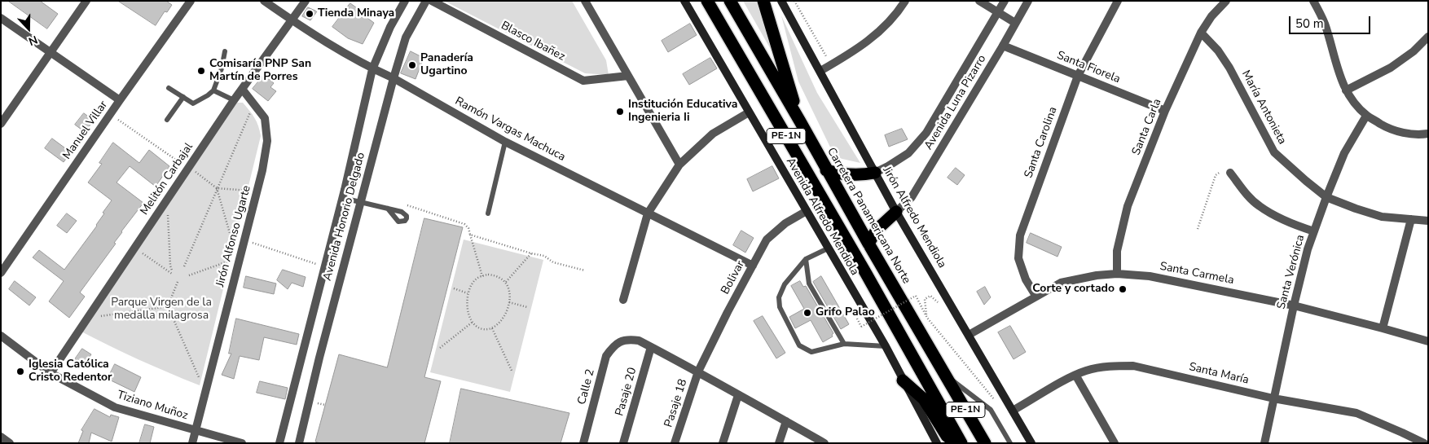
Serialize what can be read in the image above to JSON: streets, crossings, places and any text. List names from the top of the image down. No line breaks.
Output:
{"streets":{"highway":["PE-1N","Carretera Panamericana Norte"],"main road":["Avenida Alfredo Mendiola","Jirón Alfredo Mendiola"],"street":["Blasco Ibañez","Santa Fiorela","Avenida Luna Pizarro","María Antonieta","Santa Carla","Ramón Vargas Machuca","Manuel Villar","Santa Carolina","Melitón Carbajal","Avenida Honorio Delgado","Jirón Alfonso Ugarte","Santa Verónica","Santa Carmela","Bolivar","Santa María","Calle 2","Pasaje 20","Pasaje 18","Tiziano Muñoz"]},"crossings":[["Santa Fiorela","Avenida Luna Pizarro"],["Santa Fiorela","Santa Carla"],["Santa Fiorela","Santa Carolina"],["Avenida Luna Pizarro","Jirón Alfredo Mendiola"],["María Antonieta","Santa Carla"],["María Antonieta","Santa Verónica"],["Santa Carla","Santa Carmela"],["Ramón Vargas Machuca","Melitón Carbajal"],["Ramón Vargas Machuca","Avenida Honorio Delgado"],["Ramón Vargas Machuca","Bolivar"],["Santa Carolina","Santa Carmela"],["Melitón Carbajal","Jirón Alfonso Ugarte"],["Melitón Carbajal","Tiziano Muñoz"],["Avenida Alfredo Mendiola","Bolivar"],["Jirón Alfredo Mendiola","Santa Carmela"],["Jirón Alfredo Mendiola","Santa María"],["Jirón Alfonso Ugarte","Tiziano Muñoz"],["Santa Verónica","Santa Carmela"],["Santa Verónica","Santa María"],["Bolivar","Pasaje 18"],["Calle 2","Pasaje 20"]],"parks":["Parque Virgen de la medalla milagrosa"],"places":["Tienda Minaya","Panadería Ugartino","Comisaría PNP San Martín de Porres","Institución Educativa Ingenieria Ii","Corte y cortado","Grifo Palao","Iglesia Católica Cristo Redentor"],"scale_bar":"50 m","north":"bottom"}
